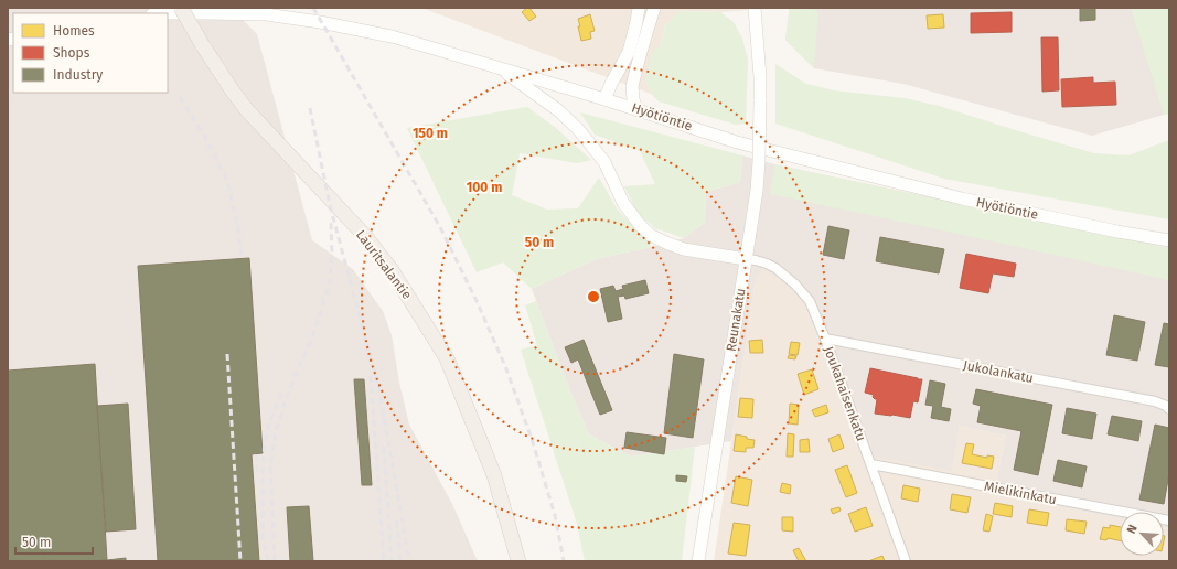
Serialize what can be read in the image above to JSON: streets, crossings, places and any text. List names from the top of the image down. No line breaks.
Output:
{"streets":{"main road":["Hyötiöntie","Lauritsalantie","Reunakatu"],"street":["Jukolankatu","Joukahaisenkatu","Mielikinkatu"]},"crossings":[["Reunakatu","Joukahaisenkatu"],["Jukolankatu","Joukahaisenkatu"],["Joukahaisenkatu","Mielikinkatu"]],"legend":["Homes","Shops","Industry"],"scale_bar":"50 m","north":"top left","rings":["150 m","100 m","50 m"]}
